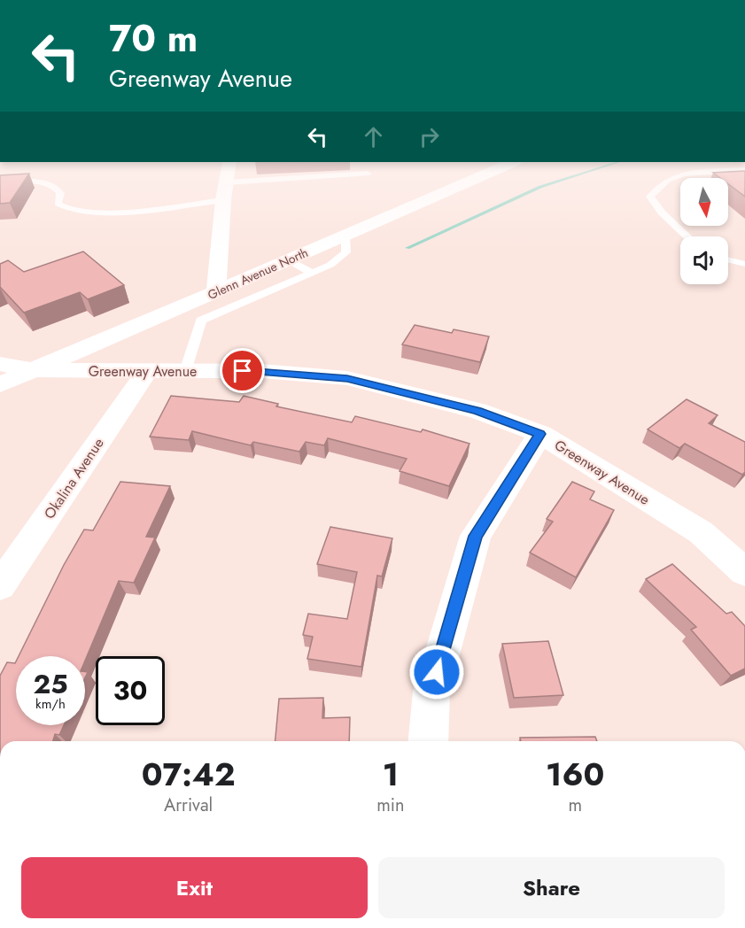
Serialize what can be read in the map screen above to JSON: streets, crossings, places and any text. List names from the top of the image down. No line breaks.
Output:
{"streets":{"street":["Glenn Avenue North","Greenway Avenue","Okalina Avenue"]},"crossings":[["Glenn Avenue North","Greenway Avenue"],["Greenway Avenue","Okalina Avenue"]],"north":"bottom","page":{"turn":["70 m","Greenway Avenue"],"speed":"25 km/h","limit":"30","eta":["07:42","Arrival","1","min","160","m"],"buttons":["Exit","Share"]}}
